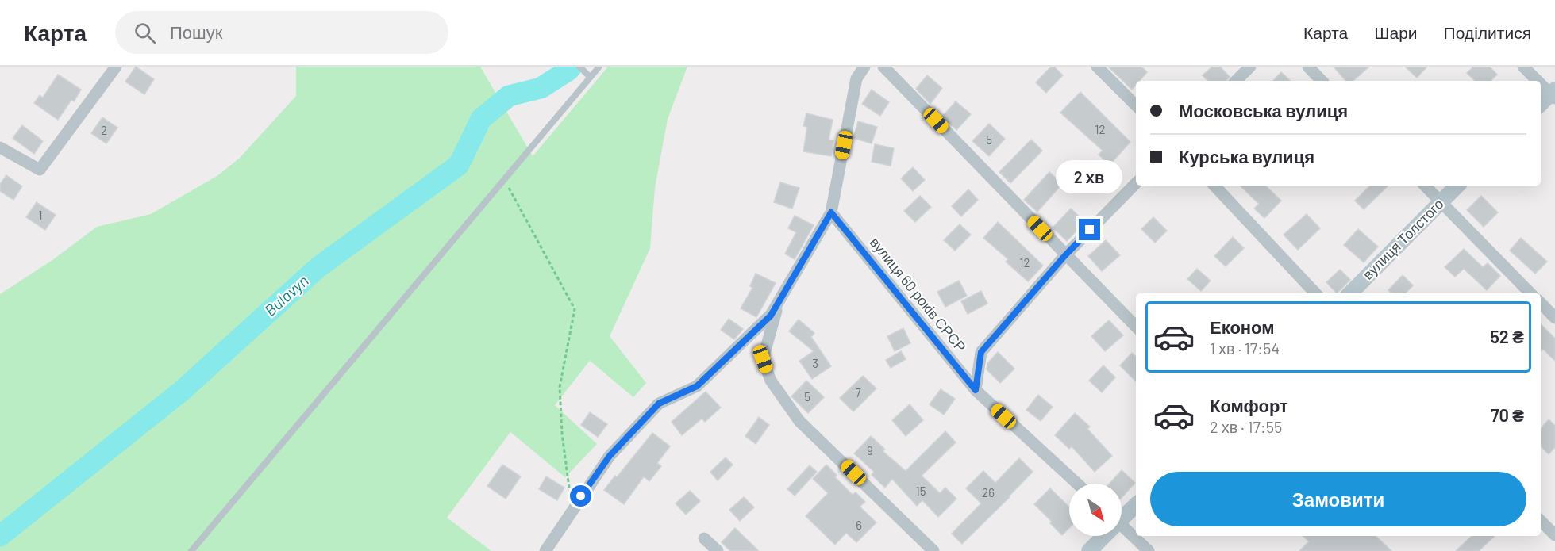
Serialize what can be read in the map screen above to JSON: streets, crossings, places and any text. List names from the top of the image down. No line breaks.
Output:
{"streets":{"street":["вулиця Толстого","вулиця 60 років СРСР"]},"water":["Bulavyn"],"house_numbers":["12","2","5","1","12","3","7","5","9","15","26","6"],"north":"bottom right","page":{"header":"Карта","search":"Пошук","nav":["Карта","Шари","Поділитися"],"banner":["Московська вулиця","Курська вулиця"],"bubble":"2 хв","list":[{"name":"Економ","note":"1 хв · 17:54","value":"52 ₴"},{"name":"Комфорт","note":"2 хв · 17:55","value":"70 ₴"}],"buttons":"Замовити"}}
